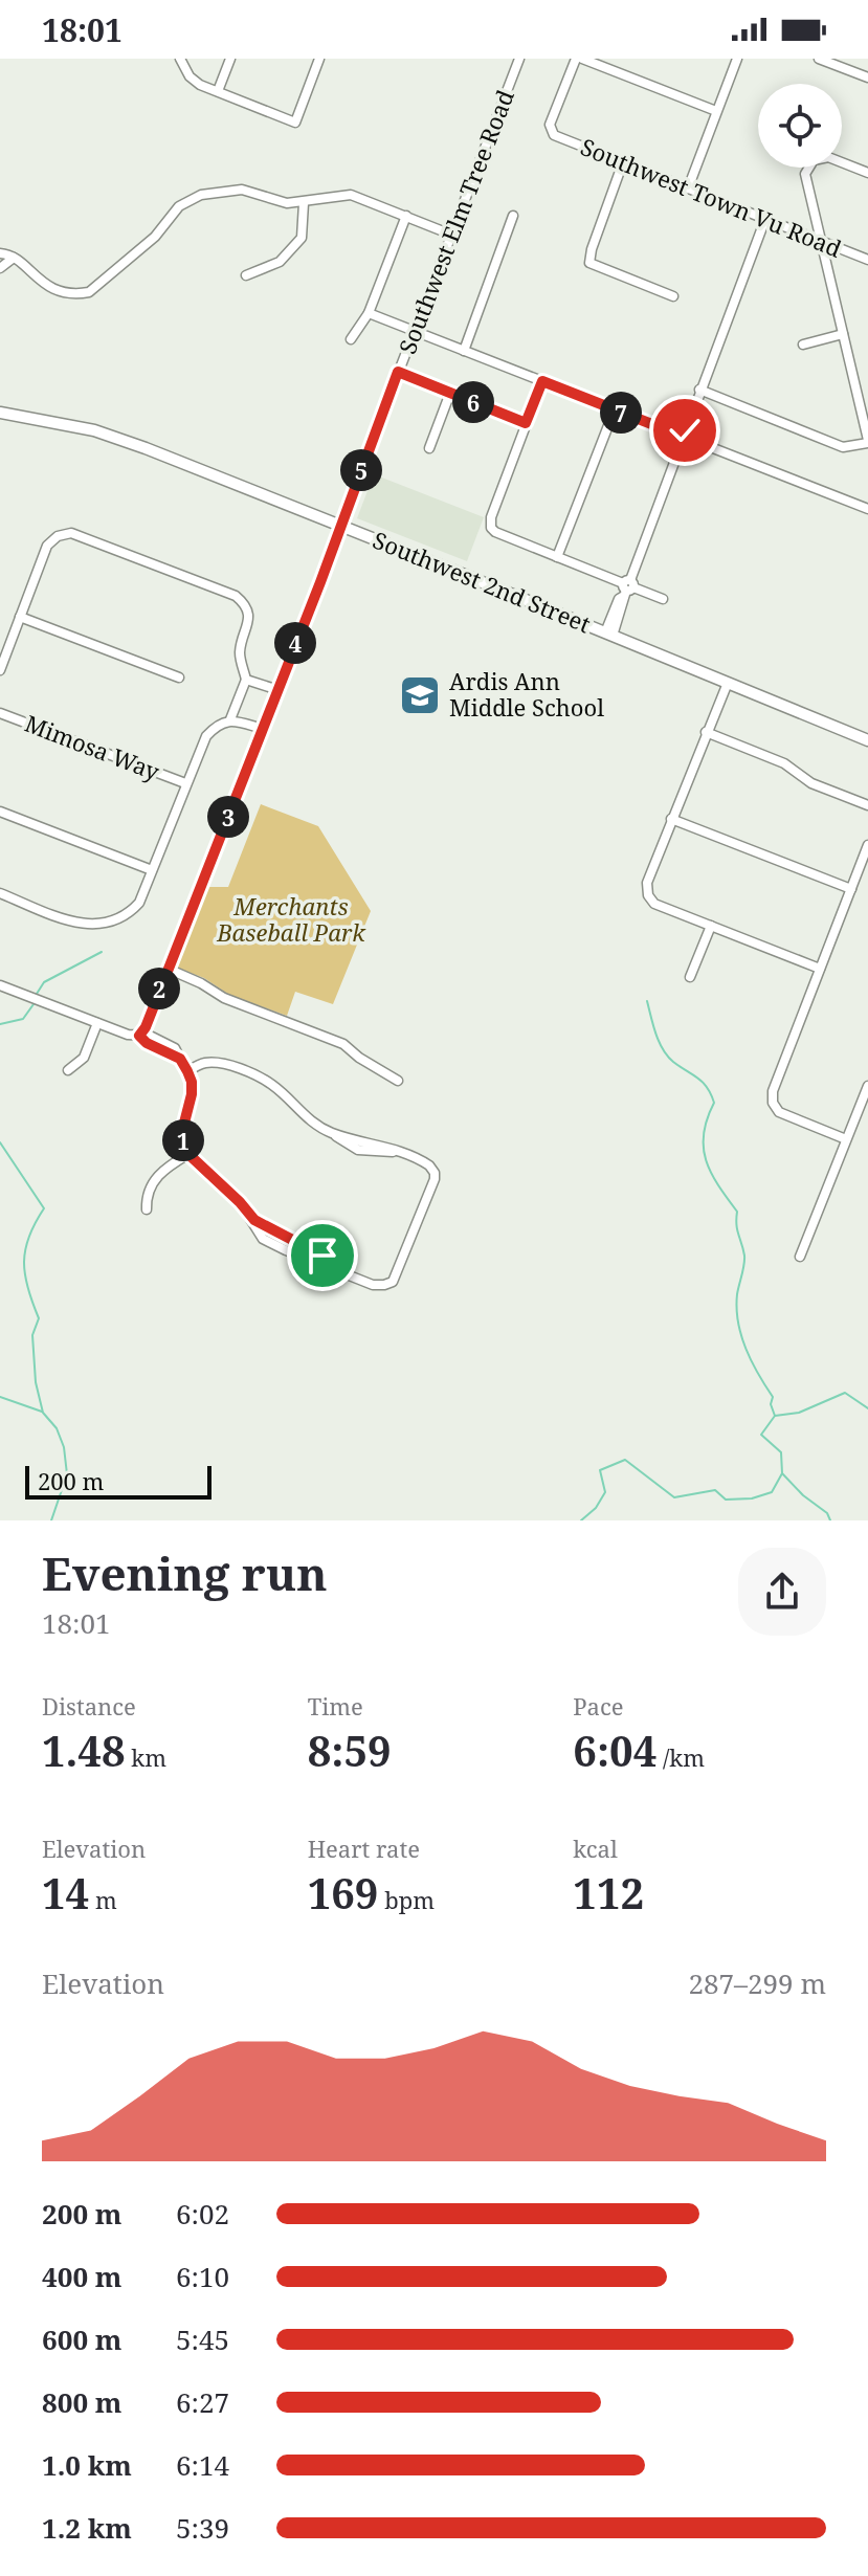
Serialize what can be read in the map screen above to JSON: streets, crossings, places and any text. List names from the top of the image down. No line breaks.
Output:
{"streets":{"main road":["Southwest 2nd Street"],"street":["Southwest Town Vu Road","Southwest Elm Tree Road","Mimosa Way"]},"crossings":[["Southwest Elm Tree Road","Southwest 2nd Street"]],"parks":["Merchants Baseball Park"],"places":{"school or university":["Ardis Ann Middle School"]},"scale_bar":"200 m","page":{"status":"18:01","pins":["6","7","5","4","3","2","1"],"scale":"200 m","heading":["Evening run","18:01"],"stats":[["Distance","1.48 km"],["Time","8:59"],["Pace","6:04 /km"],["Elevation","14 m"],["Heart rate","169 bpm"],["kcal","112"]],"chart":["Elevation","287–299 m"],"list":[{"name":"200 m","note":"6:02"},{"name":"400 m","note":"6:10"},{"name":"600 m","note":"5:45"},{"name":"800 m","note":"6:27"},{"name":"1.0 km","note":"6:14"},{"name":"1.2 km","note":"5:39"}]}}
